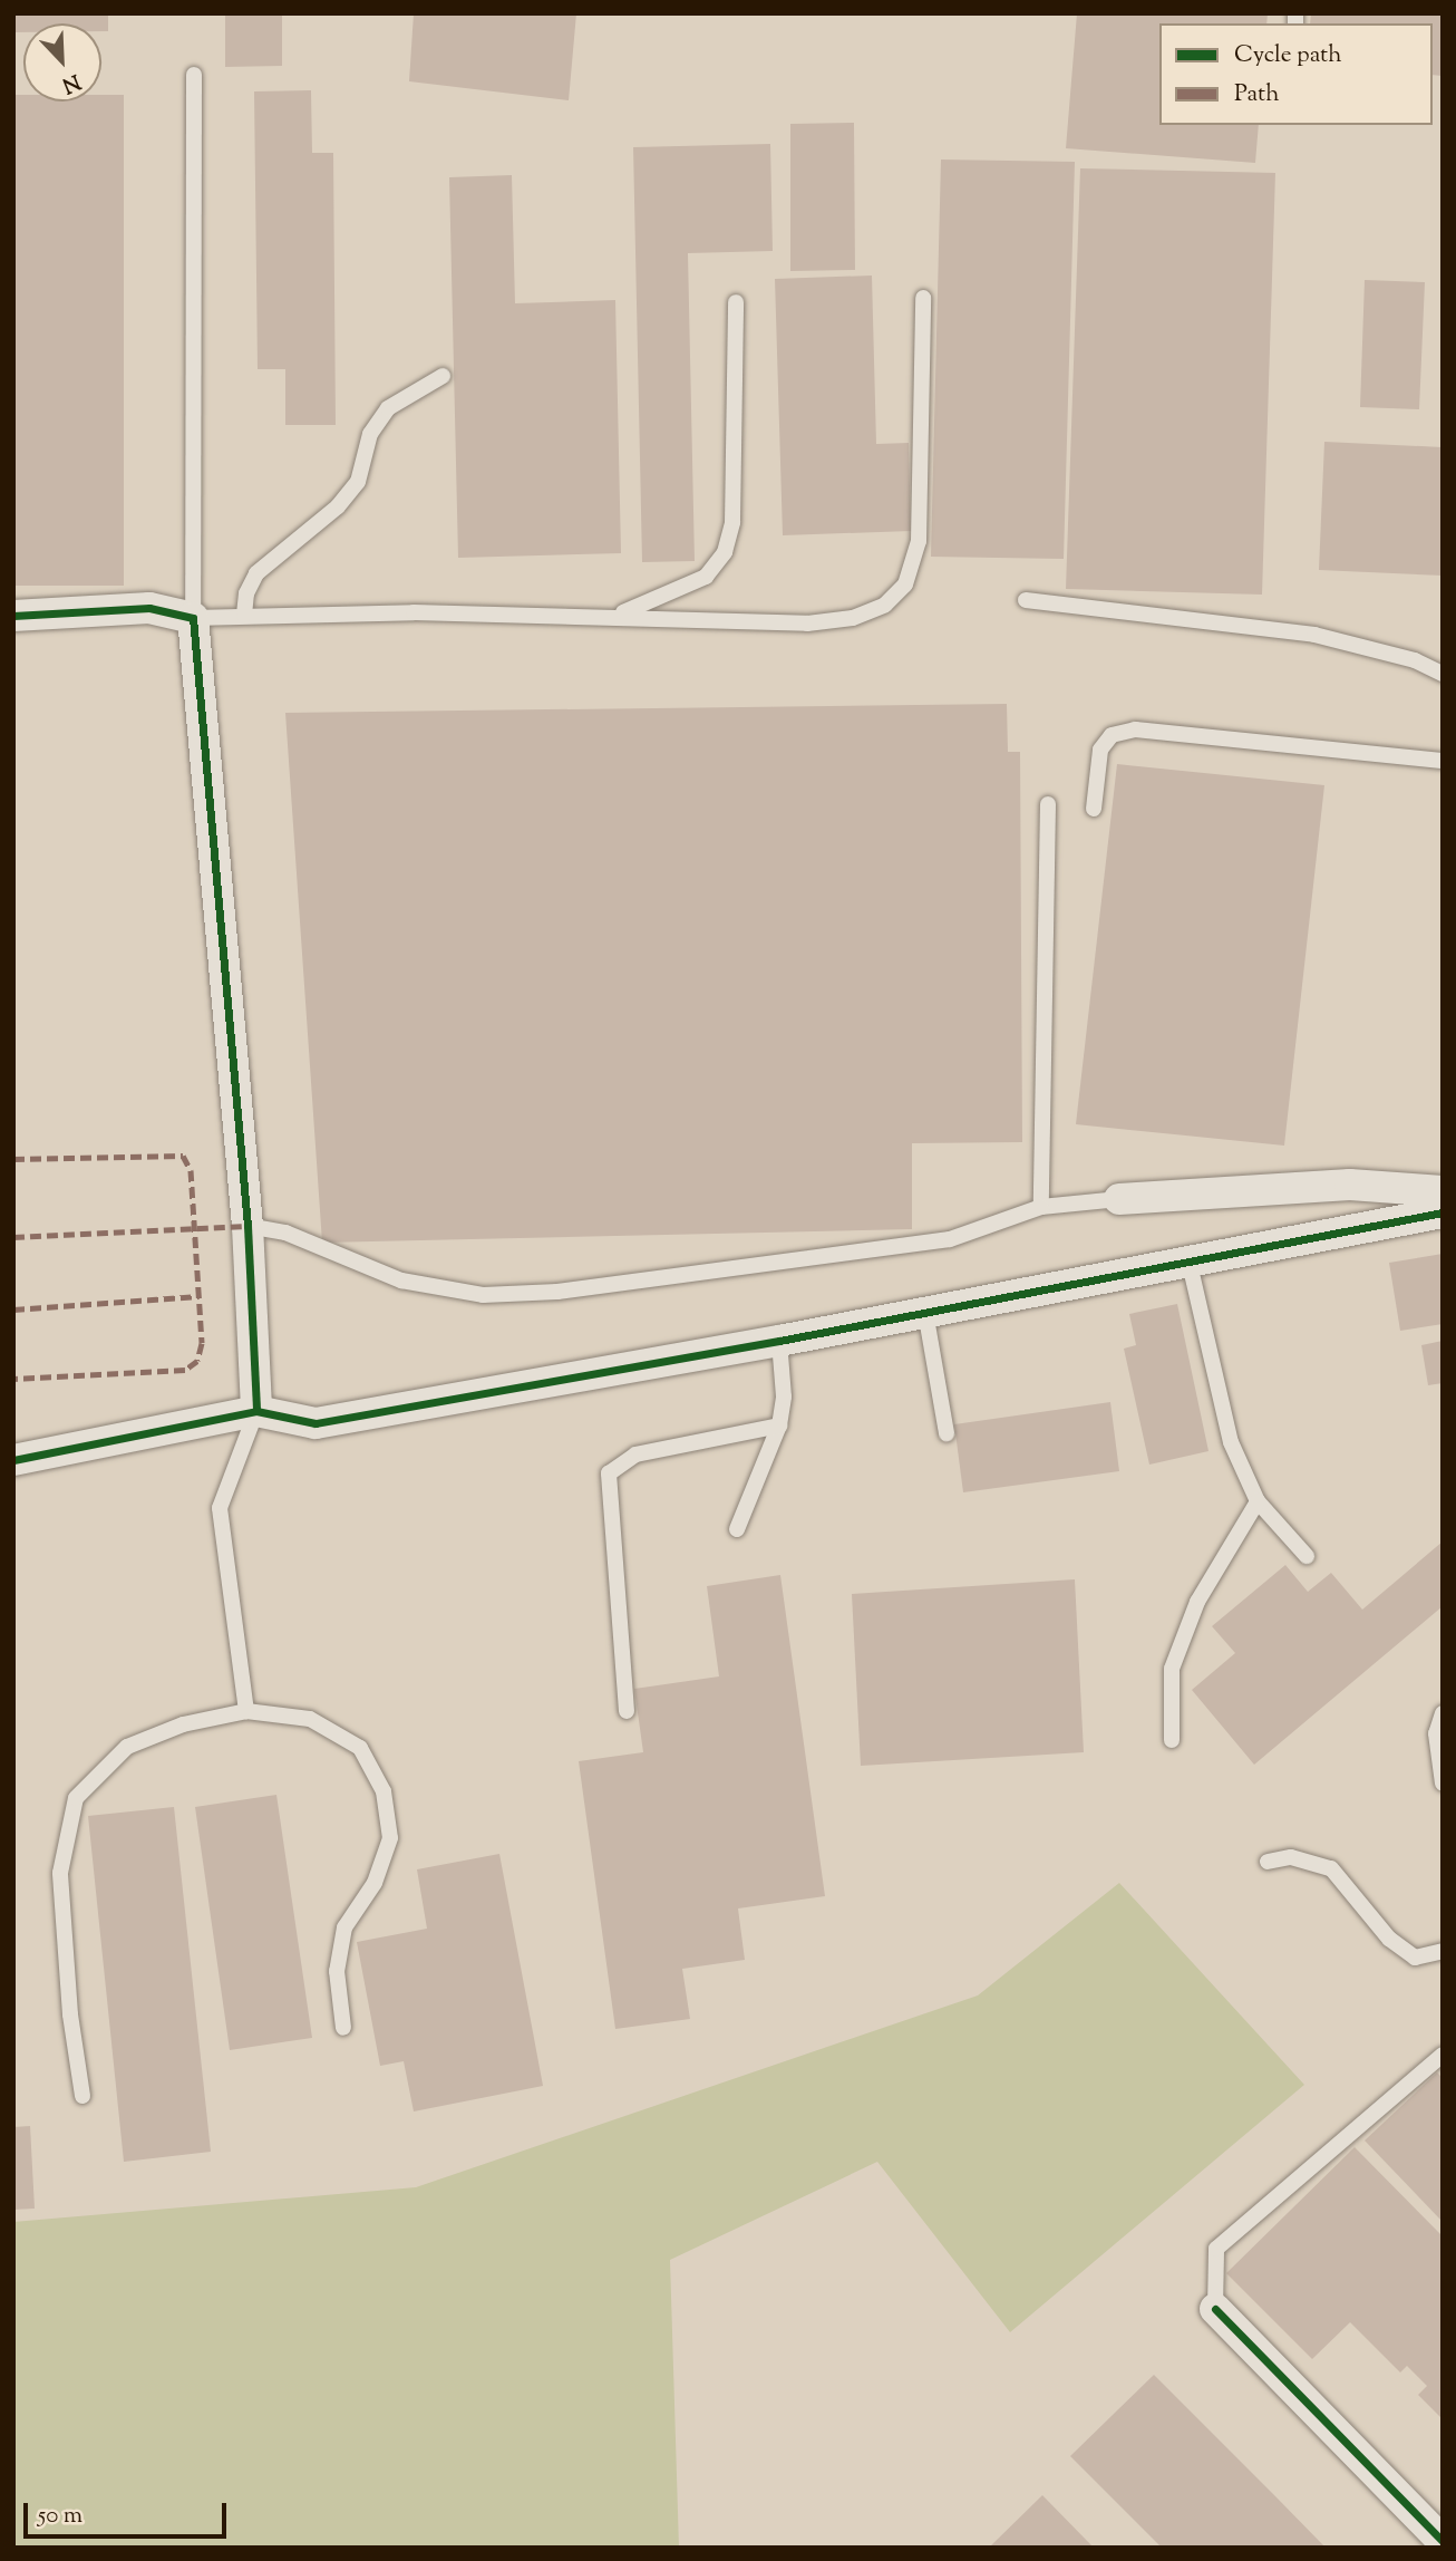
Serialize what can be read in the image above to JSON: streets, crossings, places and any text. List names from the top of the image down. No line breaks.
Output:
{"legend":["Cycle path","Path"],"scale_bar":"50 m","north":"bottom right"}
